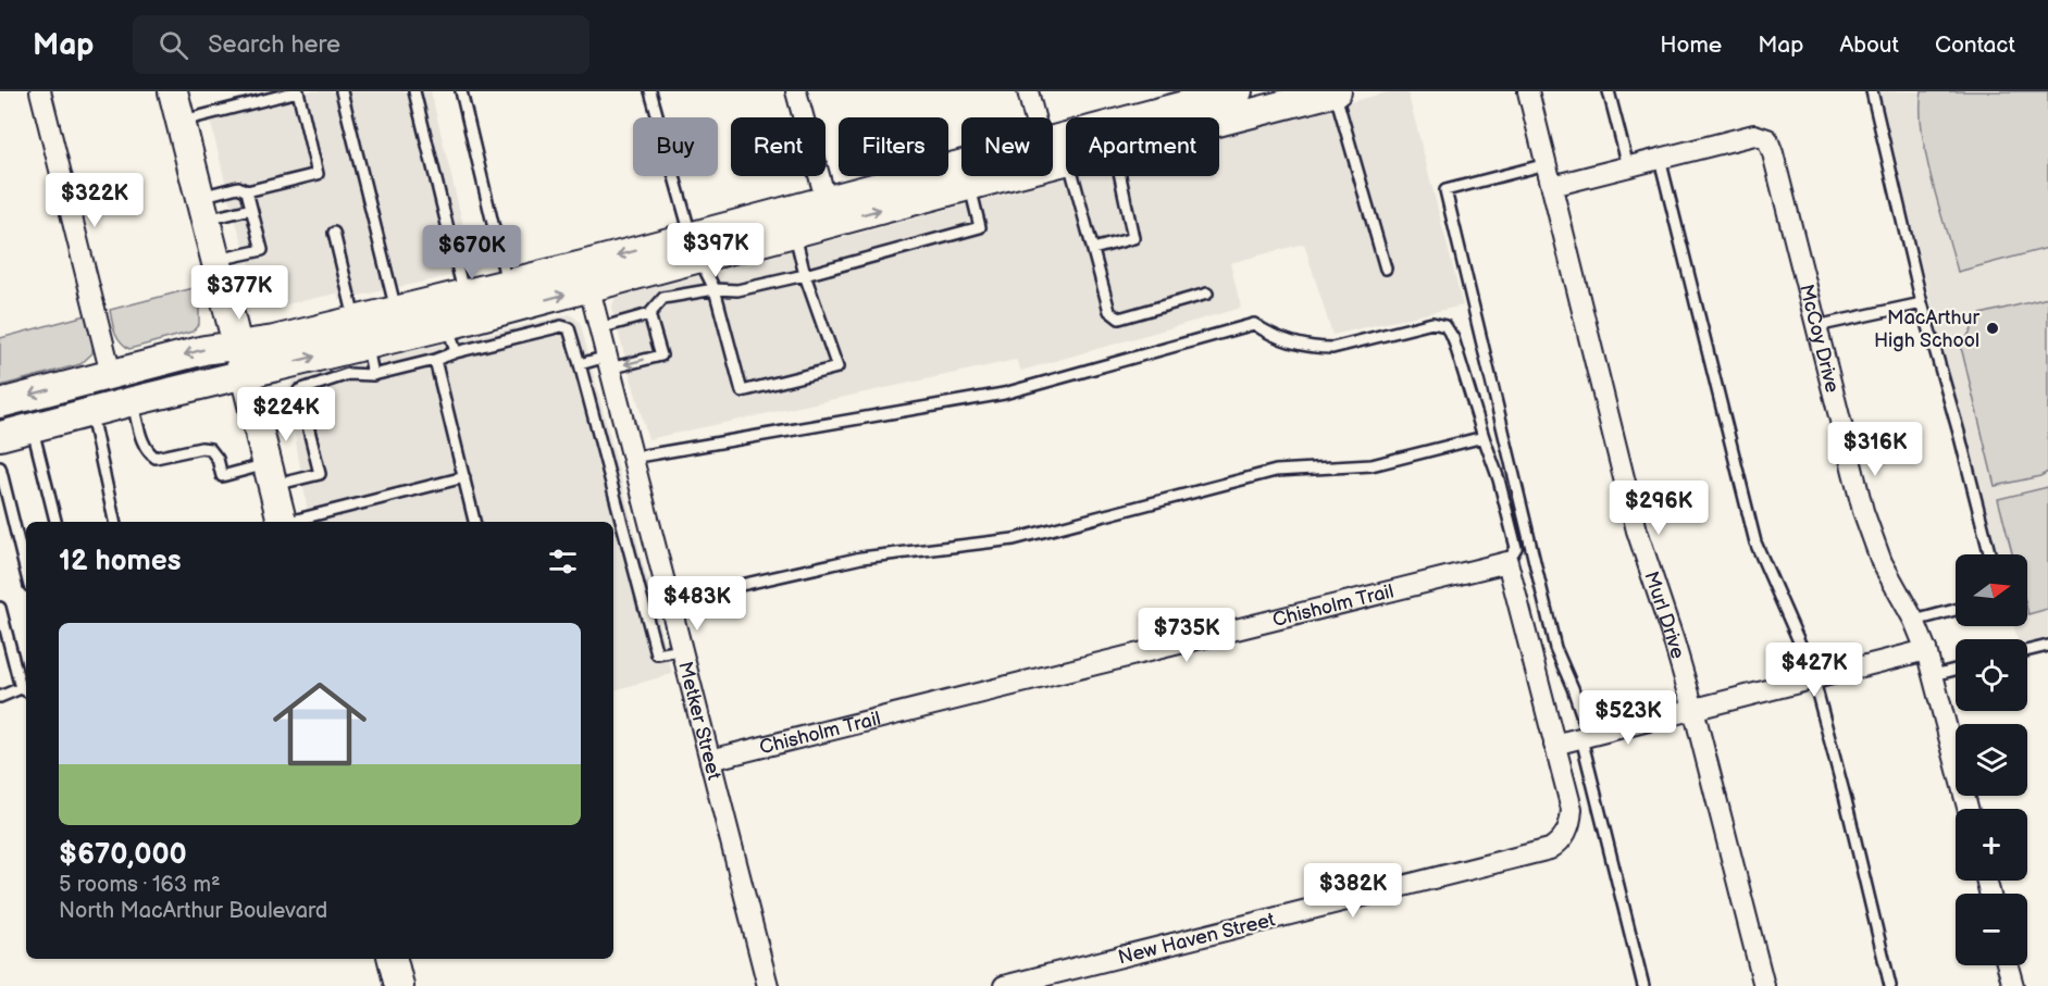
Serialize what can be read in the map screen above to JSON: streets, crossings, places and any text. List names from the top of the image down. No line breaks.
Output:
{"streets":{"street":["McCoy Drive","Chisholm Trail","Murl Drive","Metker Street","New Haven Street"]},"crossings":[["McCoy Drive","Murl Drive"],["Chisholm Trail","Metker Street"]],"places":["MacArthur High School"],"north":"right","page":{"header":"Map","search":"Search here","nav":["Home","Map","About","Contact"],"chip":["Buy","Rent","Filters","New","Apartment"],"price":["$322K","$397K","$670K","$377K","$224K","$316K","$296K","$483K","$735K","$427K","$523K","$382K"],"heading":"12 homes","map_buttons":["+","−"],"list":[{"name":"$670,000","note":"5 rooms · 163 m² · North MacArthur Boulevard"}]}}
